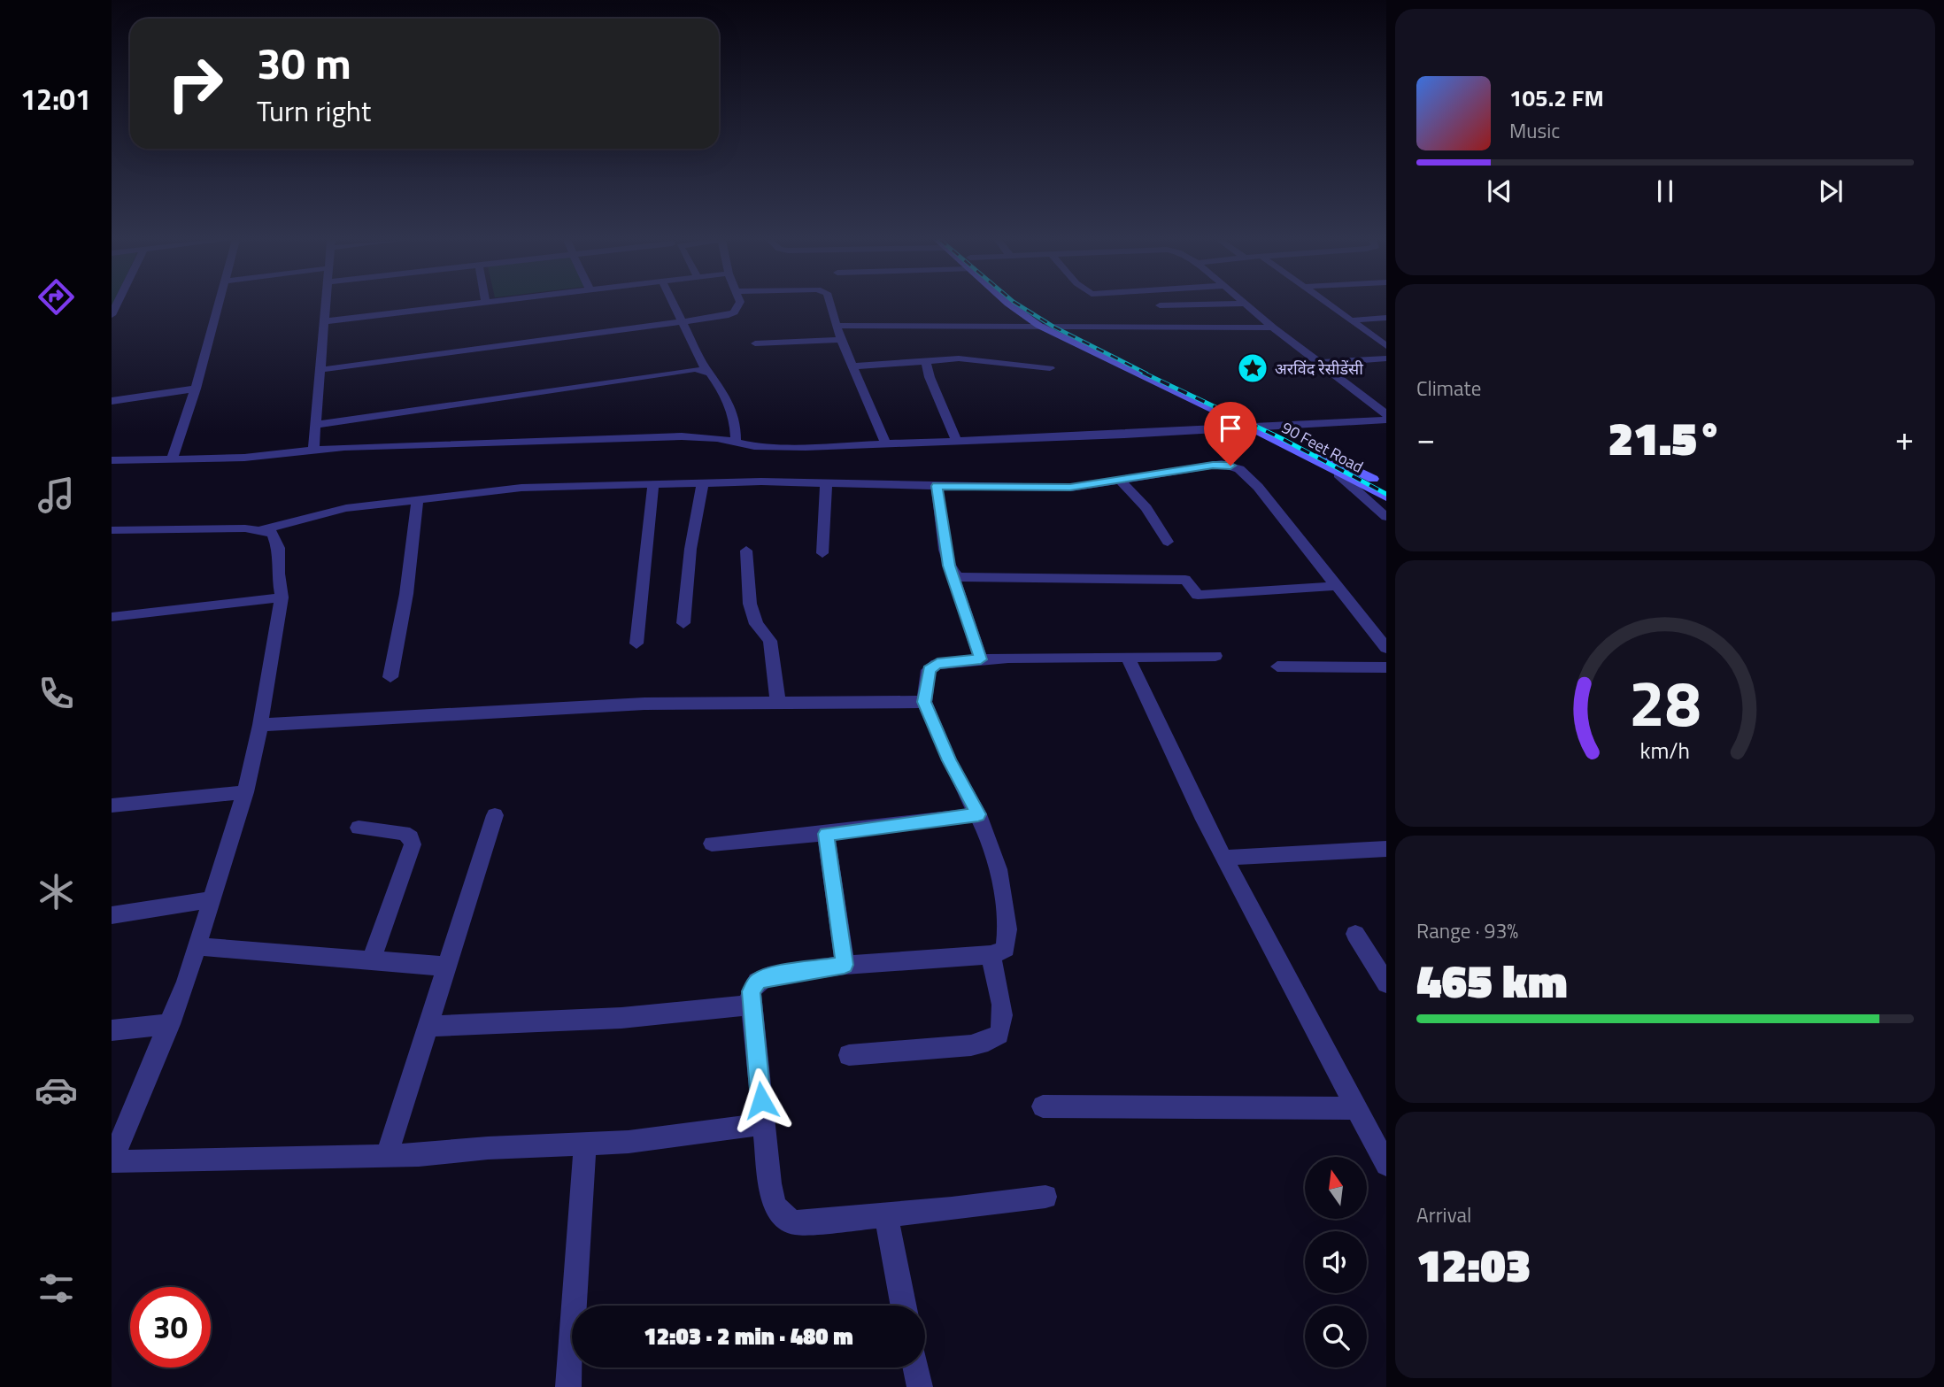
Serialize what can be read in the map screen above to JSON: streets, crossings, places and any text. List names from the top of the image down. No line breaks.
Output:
{"streets":{"main road":["90 Feet Road"]},"places":{"place":["अरविंद रेसीडेंसी"]},"north":"top","page":{"tabs":"12:01","turn":["30 m","Turn right"],"song":["105.2 FM","Music"],"tile":["Climate",["Range · 93%","465 km"],["Arrival","12:03"]],"heat":["−","21.5°","+"],"limit":"30","trip":"12:03 · 2 min · 480 m","gauge":["28","km/h"]}}
